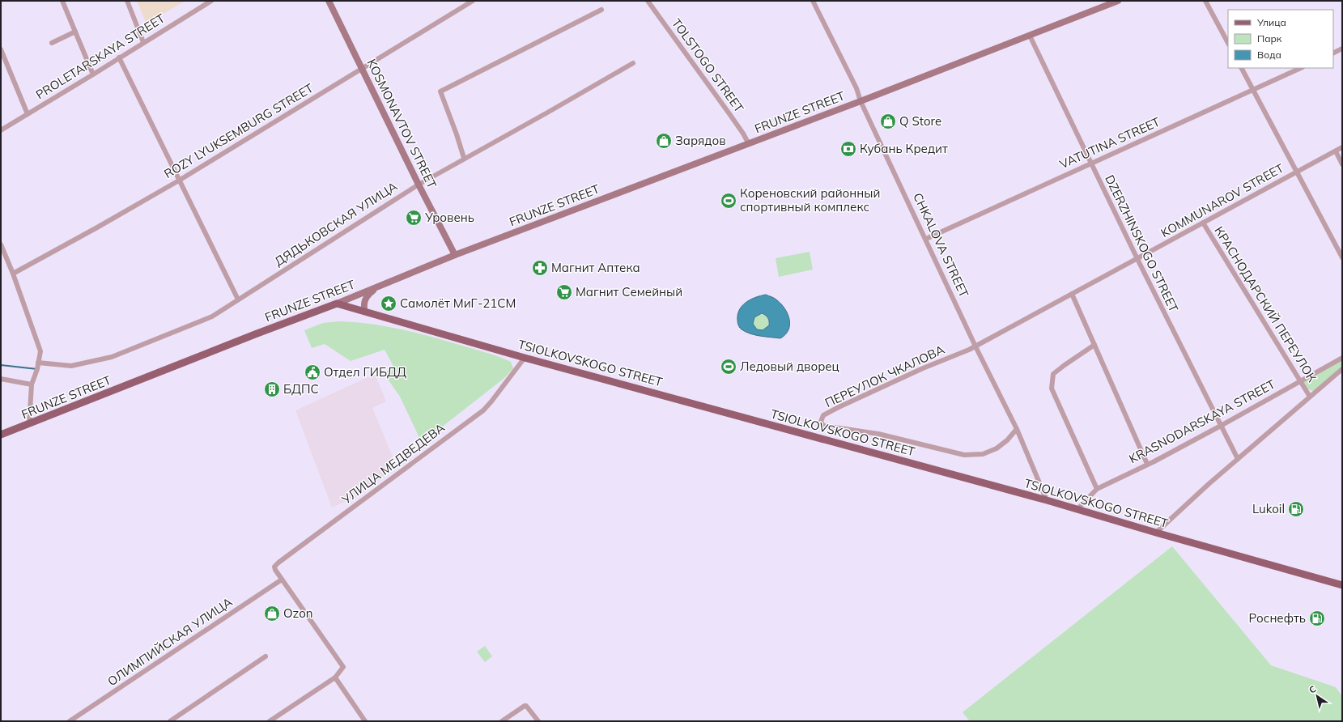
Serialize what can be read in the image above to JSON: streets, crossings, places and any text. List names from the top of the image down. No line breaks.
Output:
{"streets":{"main road":["FRUNZE STREET","KOSMONAVTOV STREET","TSIOLKOVSKOGO STREET"],"street":["PROLETARSKAYA STREET","TOLSTOGO STREET","ROZY LYUKSEMBURG STREET","VATUTINA STREET","KOMMUNAROV STREET","ДЯДЬКОВСКАЯ УЛИЦА","DZERZHINSKOGO STREET","CHKALOVA STREET","КРАСНОДАРСКИЙ ПЕРЕУЛОК","ПЕРЕУЛОК ЧКАЛОВА","KRASNODARSKAYA STREET","УЛИЦА МЕДВЕДЕВА","ОЛИМПИЙСКАЯ УЛИЦА"]},"crossings":[["TOLSTOGO STREET","FRUNZE STREET"],["FRUNZE STREET","KOSMONAVTOV STREET"],["FRUNZE STREET","DZERZHINSKOGO STREET"],["FRUNZE STREET","CHKALOVA STREET"],["FRUNZE STREET","TSIOLKOVSKOGO STREET"],["KOSMONAVTOV STREET","ROZY LYUKSEMBURG STREET"],["KOSMONAVTOV STREET","ДЯДЬКОВСКАЯ УЛИЦА"],["VATUTINA STREET","DZERZHINSKOGO STREET"],["VATUTINA STREET","CHKALOVA STREET"],["KOMMUNAROV STREET","DZERZHINSKOGO STREET"],["KOMMUNAROV STREET","CHKALOVA STREET"],["KOMMUNAROV STREET","КРАСНОДАРСКИЙ ПЕРЕУЛОК"],["KOMMUNAROV STREET","ПЕРЕУЛОК ЧКАЛОВА"],["DZERZHINSKOGO STREET","KRASNODARSKAYA STREET"],["CHKALOVA STREET","TSIOLKOVSKOGO STREET"],["CHKALOVA STREET","ПЕРЕУЛОК ЧКАЛОВА"],["КРАСНОДАРСКИЙ ПЕРЕУЛОК","KRASNODARSKAYA STREET"],["TSIOLKOVSKOGO STREET","KRASNODARSKAYA STREET"],["TSIOLKOVSKOGO STREET","УЛИЦА МЕДВЕДЕВА"],["УЛИЦА МЕДВЕДЕВА","ОЛИМПИЙСКАЯ УЛИЦА"]],"places":{"shop":["Q Store","Зарядов","Ozon"],"bank":["Кубань Кредит"],"sports":["Кореновский районный спортивный комплекс","Ледовый дворец"],"supermarket":["Уровень","Магнит Семейный"],"pharmacy":["Магнит Аптека"],"place":["Самолёт МиГ-21СМ"],"public building":["Отдел ГИБДД"],"building":["БДПС"],"fuel station":["Lukoil","Роснефть"]},"legend":["Улица","Парк","Вода"],"north":"top left"}
